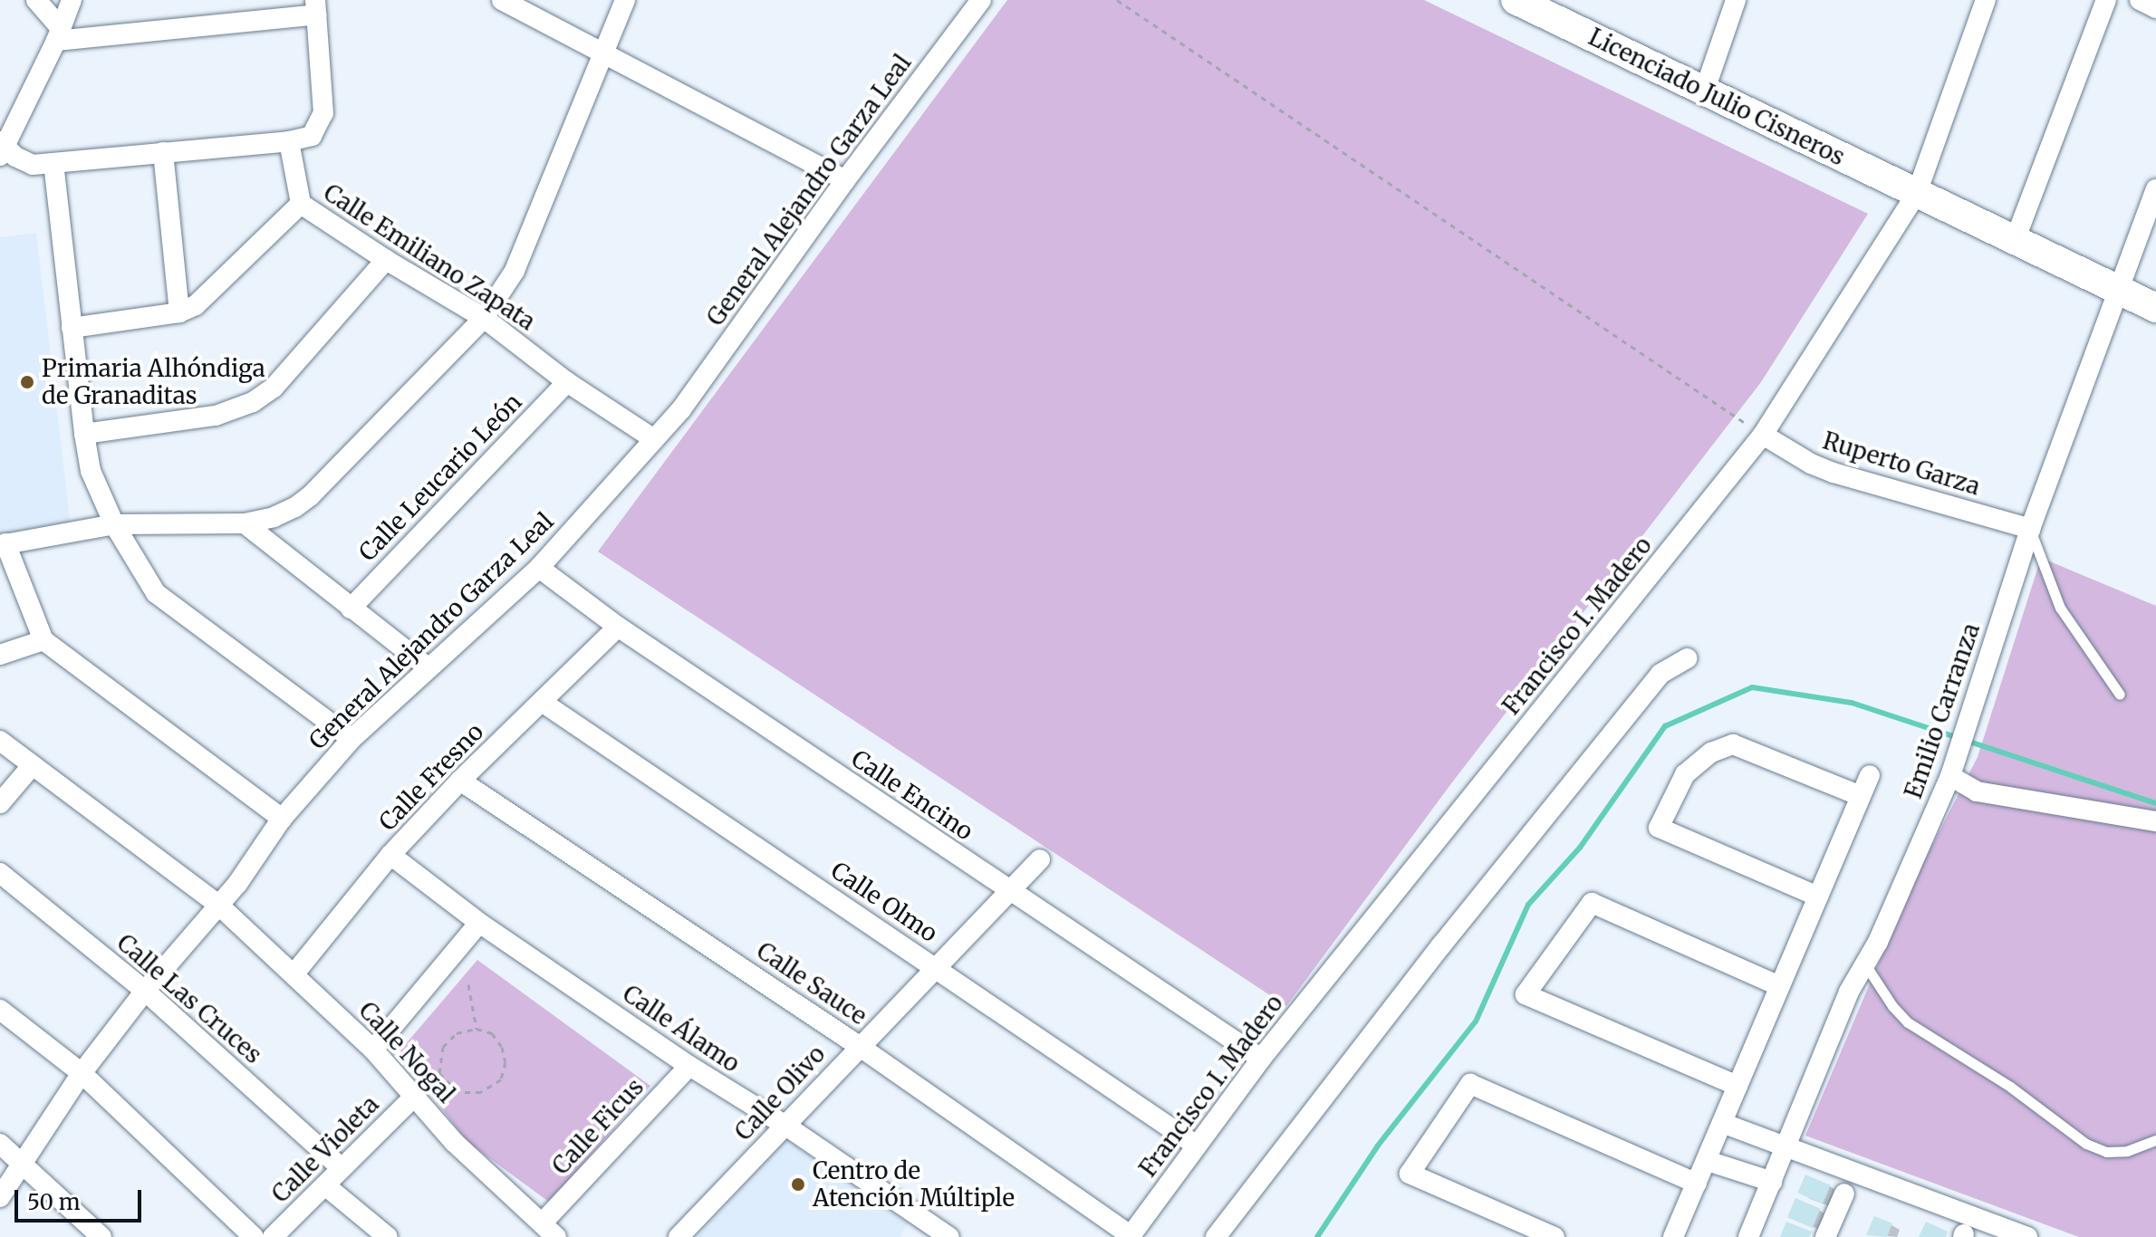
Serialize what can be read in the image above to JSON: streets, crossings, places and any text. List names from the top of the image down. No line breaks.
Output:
{"streets":{"street":["Licenciado Julio Cisneros","General Alejandro Garza Leal","Calle Emiliano Zapata","Ruperto Garza","Calle Leucario León","Francisco I. Madero","Emilio Carranza","Calle Fresno","Calle Encino","Calle Olmo","Calle Sauce","Calle Las Cruces","Calle Álamo","Calle Nogal","Calle Olivo","Calle Ficus","Calle Violeta"]},"crossings":[["Licenciado Julio Cisneros","Francisco I. Madero"],["Licenciado Julio Cisneros","Emilio Carranza"],["General Alejandro Garza Leal","Calle Emiliano Zapata"],["General Alejandro Garza Leal","Calle Encino"],["General Alejandro Garza Leal","Calle Las Cruces"],["General Alejandro Garza Leal","Calle Nogal"],["Calle Emiliano Zapata","Calle Leucario León"],["Ruperto Garza","Francisco I. Madero"],["Ruperto Garza","Emilio Carranza"],["Francisco I. Madero","Calle Encino"],["Francisco I. Madero","Calle Olmo"],["Francisco I. Madero","Calle Sauce"],["Calle Fresno","Calle Encino"],["Calle Fresno","Calle Olmo"],["Calle Fresno","Calle Sauce"],["Calle Fresno","Calle Álamo"],["Calle Fresno","Calle Nogal"],["Calle Encino","Calle Olivo"],["Calle Olmo","Calle Olivo"],["Calle Sauce","Calle Olivo"],["Calle Las Cruces","Calle Violeta"],["Calle Álamo","Calle Olivo"],["Calle Álamo","Calle Ficus"],["Calle Nogal","Calle Ficus"],["Calle Nogal","Calle Violeta"]],"places":["Primaria Alhóndiga de Granaditas","Centro de Atención Múltiple"],"scale_bar":"50 m"}
